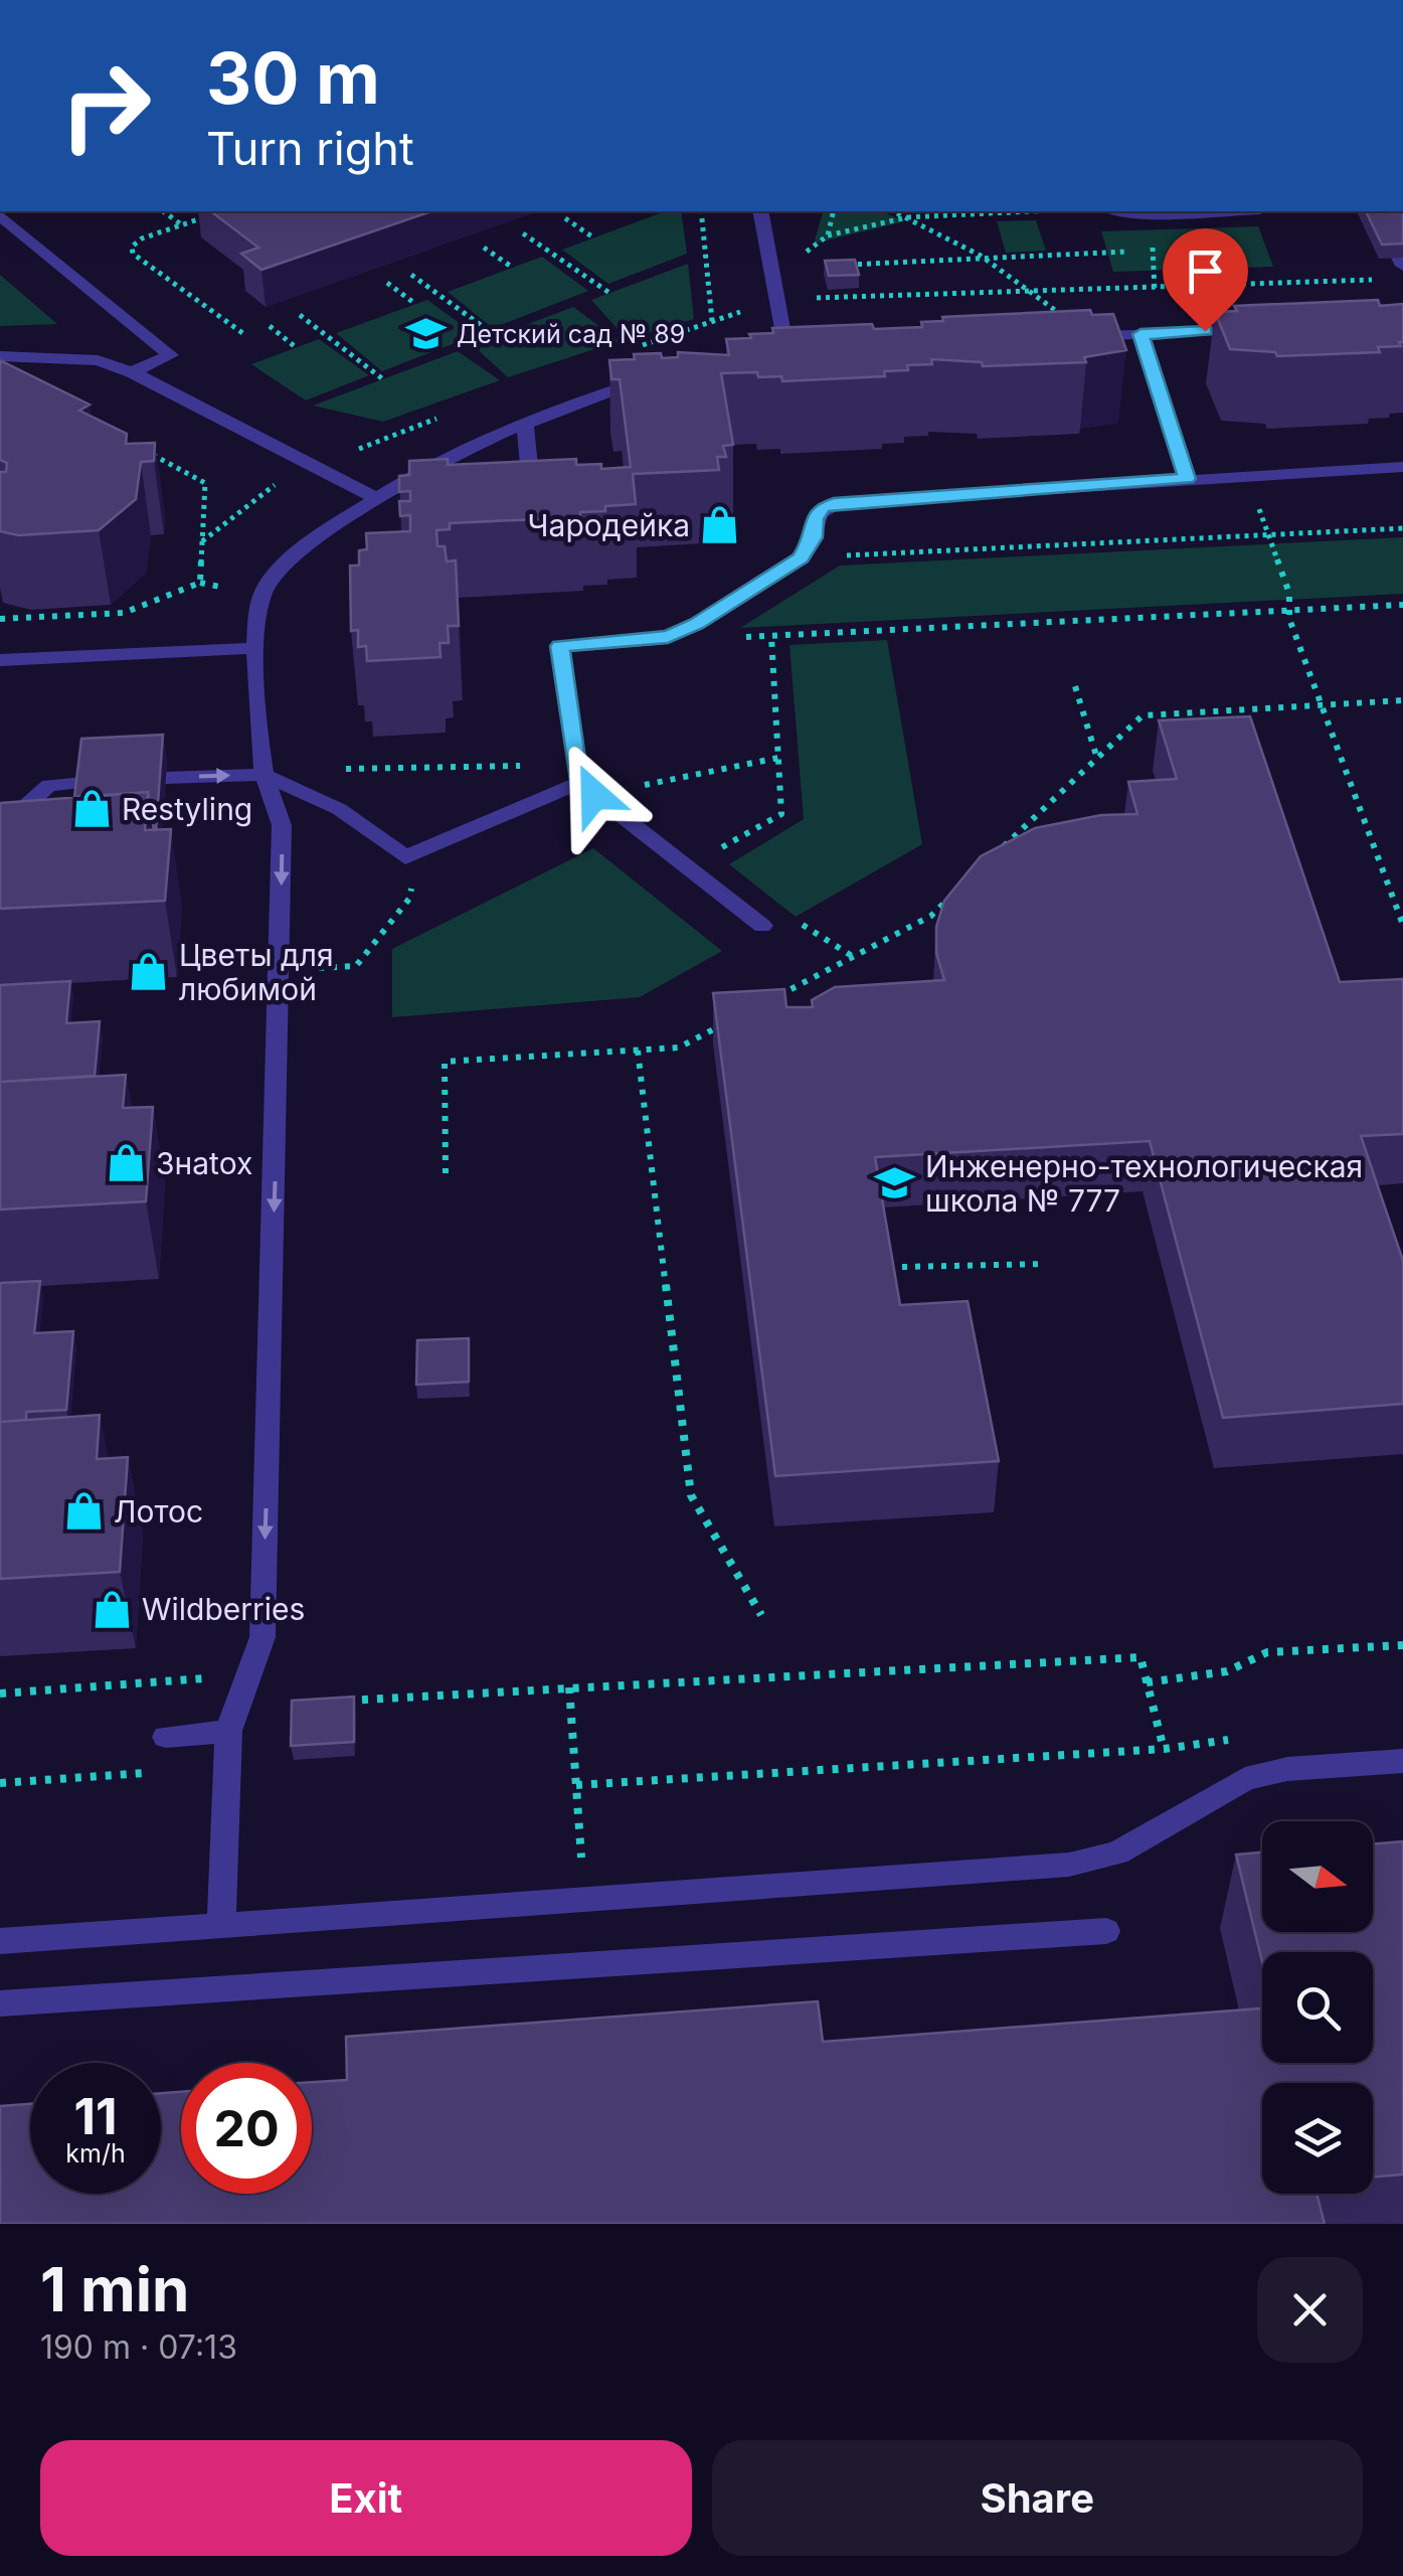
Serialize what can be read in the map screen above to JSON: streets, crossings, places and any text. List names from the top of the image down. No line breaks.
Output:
{"places":{"school or university":["Детский сад № 89","Инженерно-технологическая школа № 777"],"shop":["Чародейка","Restyling","Цветы для любимой","Знаtox","Лотос","Wildberries"]},"north":"right","page":{"turn":["30 m","Turn right"],"speed":"11 km/h","limit":"20","heading":["1 min","190 m · 07:13"],"buttons":["Exit","Share"]}}
